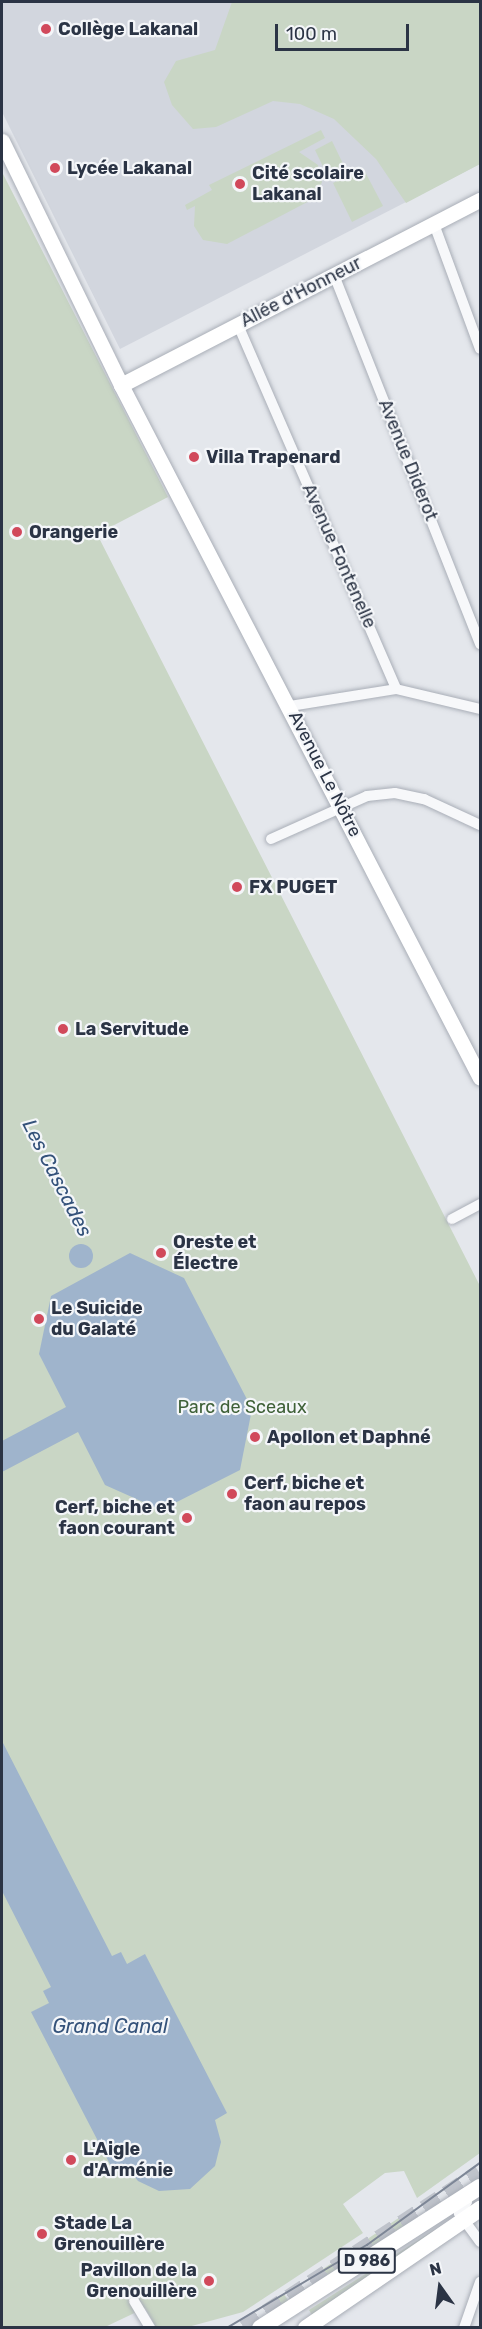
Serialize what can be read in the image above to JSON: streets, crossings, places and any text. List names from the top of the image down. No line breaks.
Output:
{"streets":{"main road":["Allée d'Honneur","Avenue Le Nôtre","D 986"],"street":["Avenue Diderot","Avenue Fontenelle"]},"crossings":[["Allée d'Honneur","Avenue Diderot"],["Allée d'Honneur","Avenue Fontenelle"],["Allée d'Honneur","Avenue Le Nôtre"]],"water":["Les Cascades","Grand Canal"],"parks":["Parc de Sceaux"],"places":["Collège Lakanal","Lycée Lakanal","Cité scolaire Lakanal","Villa Trapenard","Orangerie","FX PUGET","La Servitude","Oreste et Électre","Le Suicide du Galaté","Apollon et Daphné","Cerf, biche et faon au repos","Cerf, biche et faon courant","L'Aigle d'Arménie","Stade La Grenouillère","Pavillon de la Grenouillère"],"scale_bar":"100 m","north":"top"}
